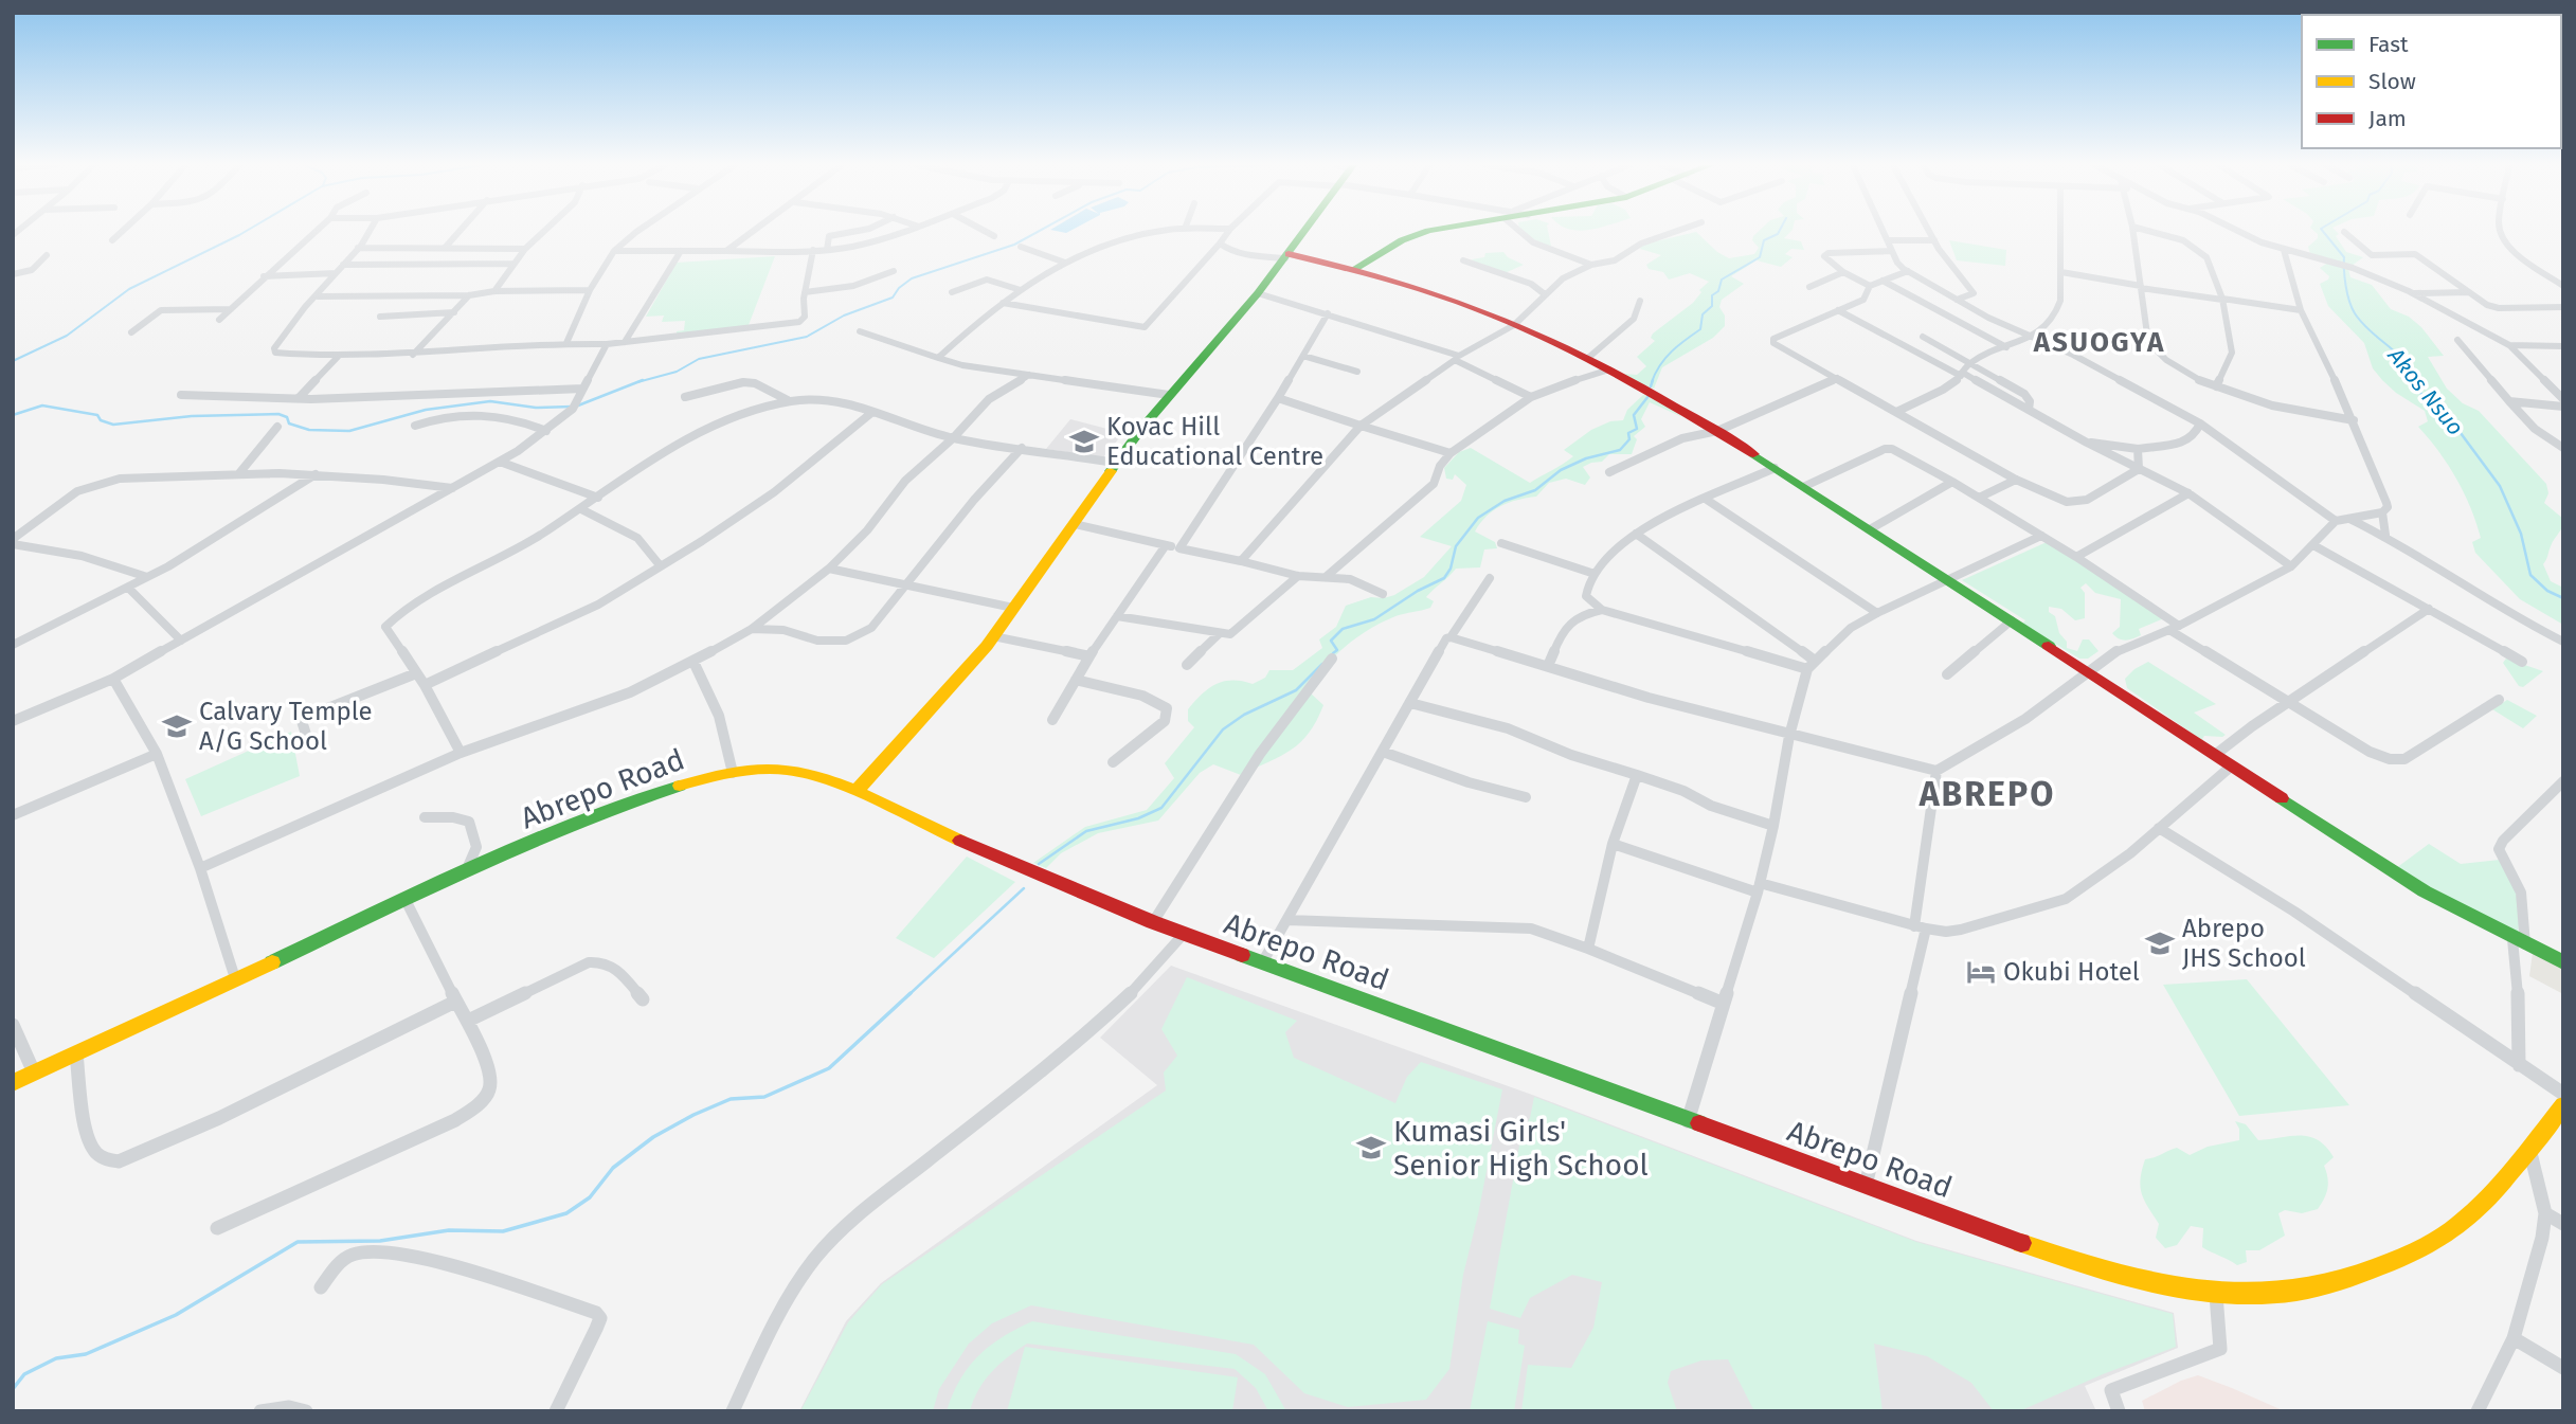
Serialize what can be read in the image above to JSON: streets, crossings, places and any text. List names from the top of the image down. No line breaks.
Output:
{"streets":{"street":["Abrepo Road"]},"districts":["ASUOGYA","ABREPO"],"water":["Akos Nsuo"],"places":{"school or university":["Kovac Hill Educational Centre","Calvary Temple A/G School","Abrepo JHS School","Kumasi Girls' Senior High School"],"hotel":["Okubi Hotel"]},"legend":["Fast","Slow","Jam"]}
